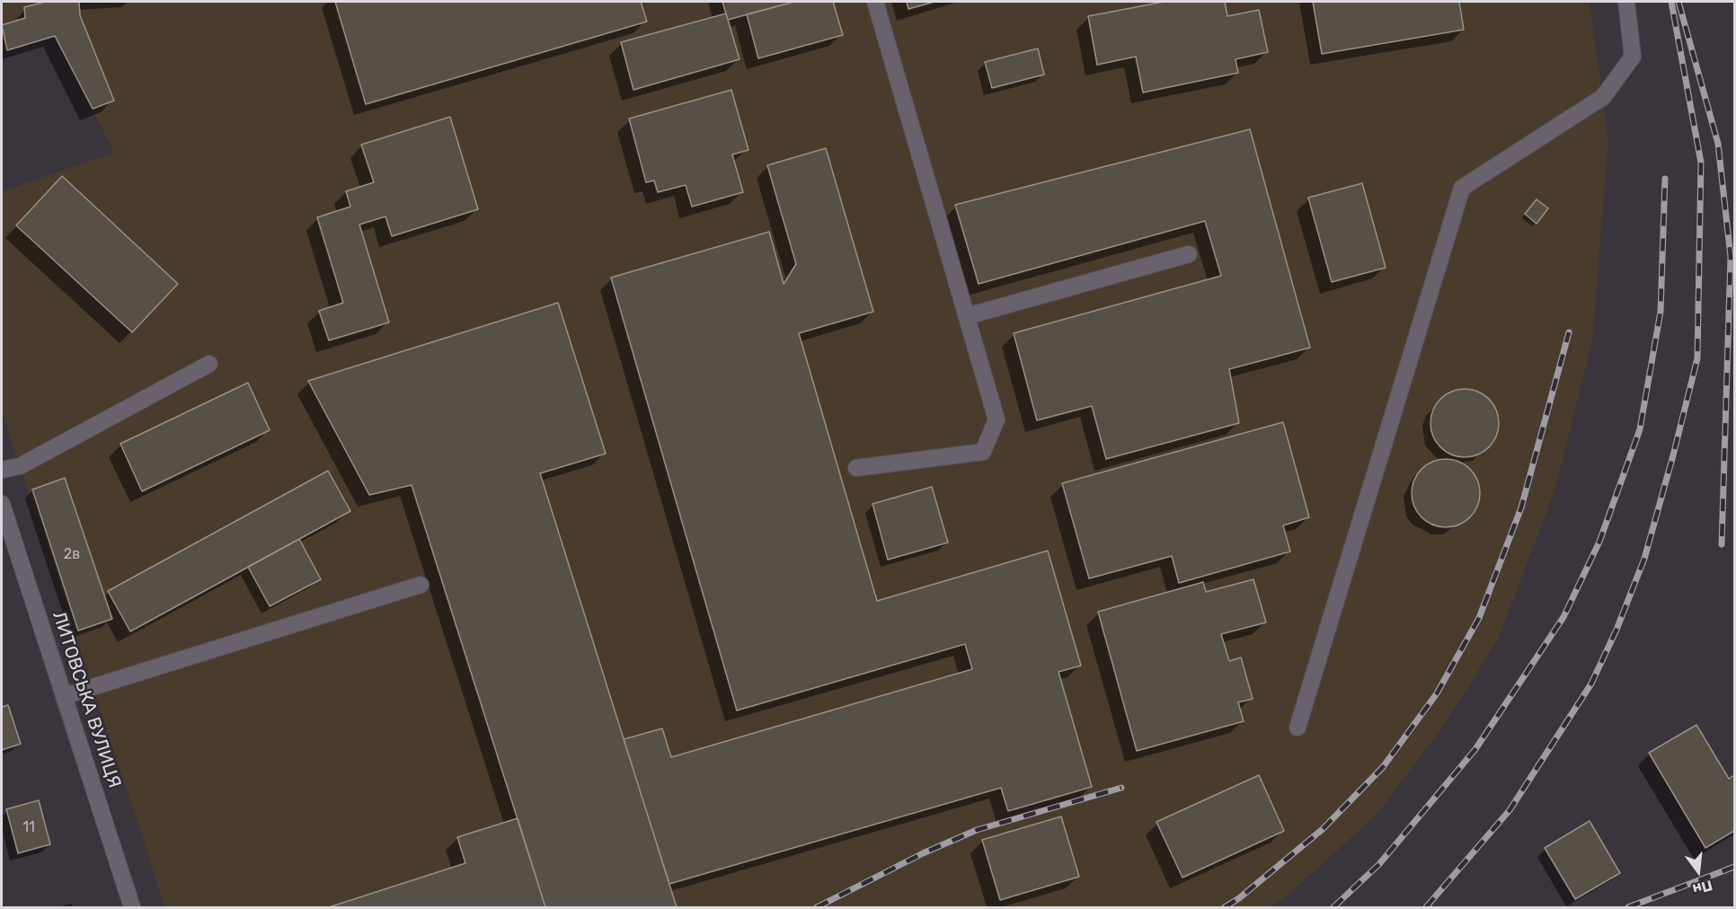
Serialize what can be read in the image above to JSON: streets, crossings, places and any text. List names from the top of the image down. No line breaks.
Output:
{"streets":{"street":["ЛИТОВСЬКА ВУЛИЦЯ"]},"house_numbers":["2в","11"],"north":"bottom"}
